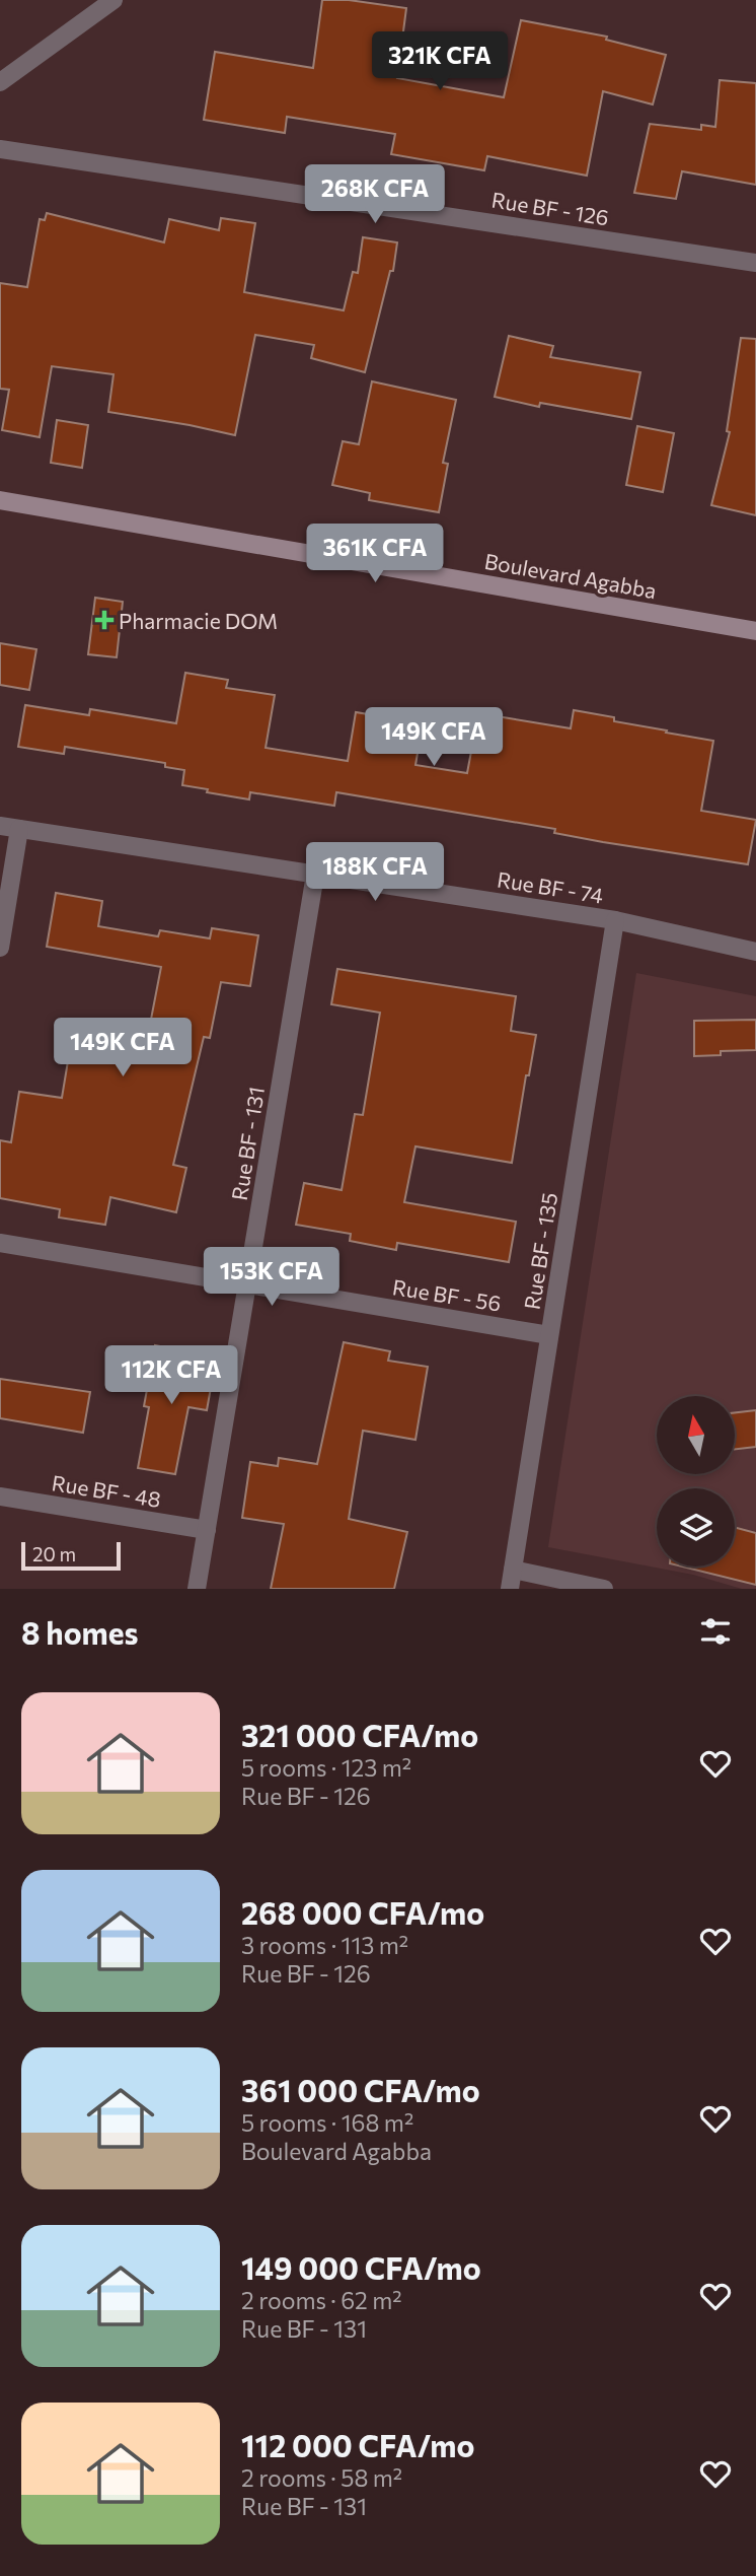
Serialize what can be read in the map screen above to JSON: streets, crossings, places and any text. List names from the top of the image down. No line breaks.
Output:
{"streets":{"main road":["Boulevard Agabba"],"street":["Rue BF - 126","Rue BF - 74","Rue BF - 131","Rue BF - 135","Rue BF - 56","Rue BF - 48"]},"crossings":[["Rue BF - 74","Rue BF - 131"],["Rue BF - 74","Rue BF - 135"],["Rue BF - 131","Rue BF - 56"],["Rue BF - 131","Rue BF - 48"],["Rue BF - 135","Rue BF - 56"]],"places":{"health":["Pharmacie DOM"]},"scale_bar":"20 m","north":"top","page":{"price":["321K CFA","268K CFA","361K CFA","149K CFA","188K CFA","149K CFA","153K CFA","112K CFA"],"scale":"20 m","heading":"8 homes","list":[{"name":"321 000 CFA/mo","note":"5 rooms · 123 m² · Rue BF - 126"},{"name":"268 000 CFA/mo","note":"3 rooms · 113 m² · Rue BF - 126"},{"name":"361 000 CFA/mo","note":"5 rooms · 168 m² · Boulevard Agabba"},{"name":"149 000 CFA/mo","note":"2 rooms · 62 m² · Rue BF - 131"},{"name":"112 000 CFA/mo","note":"2 rooms · 58 m² · Rue BF - 131"}]}}
